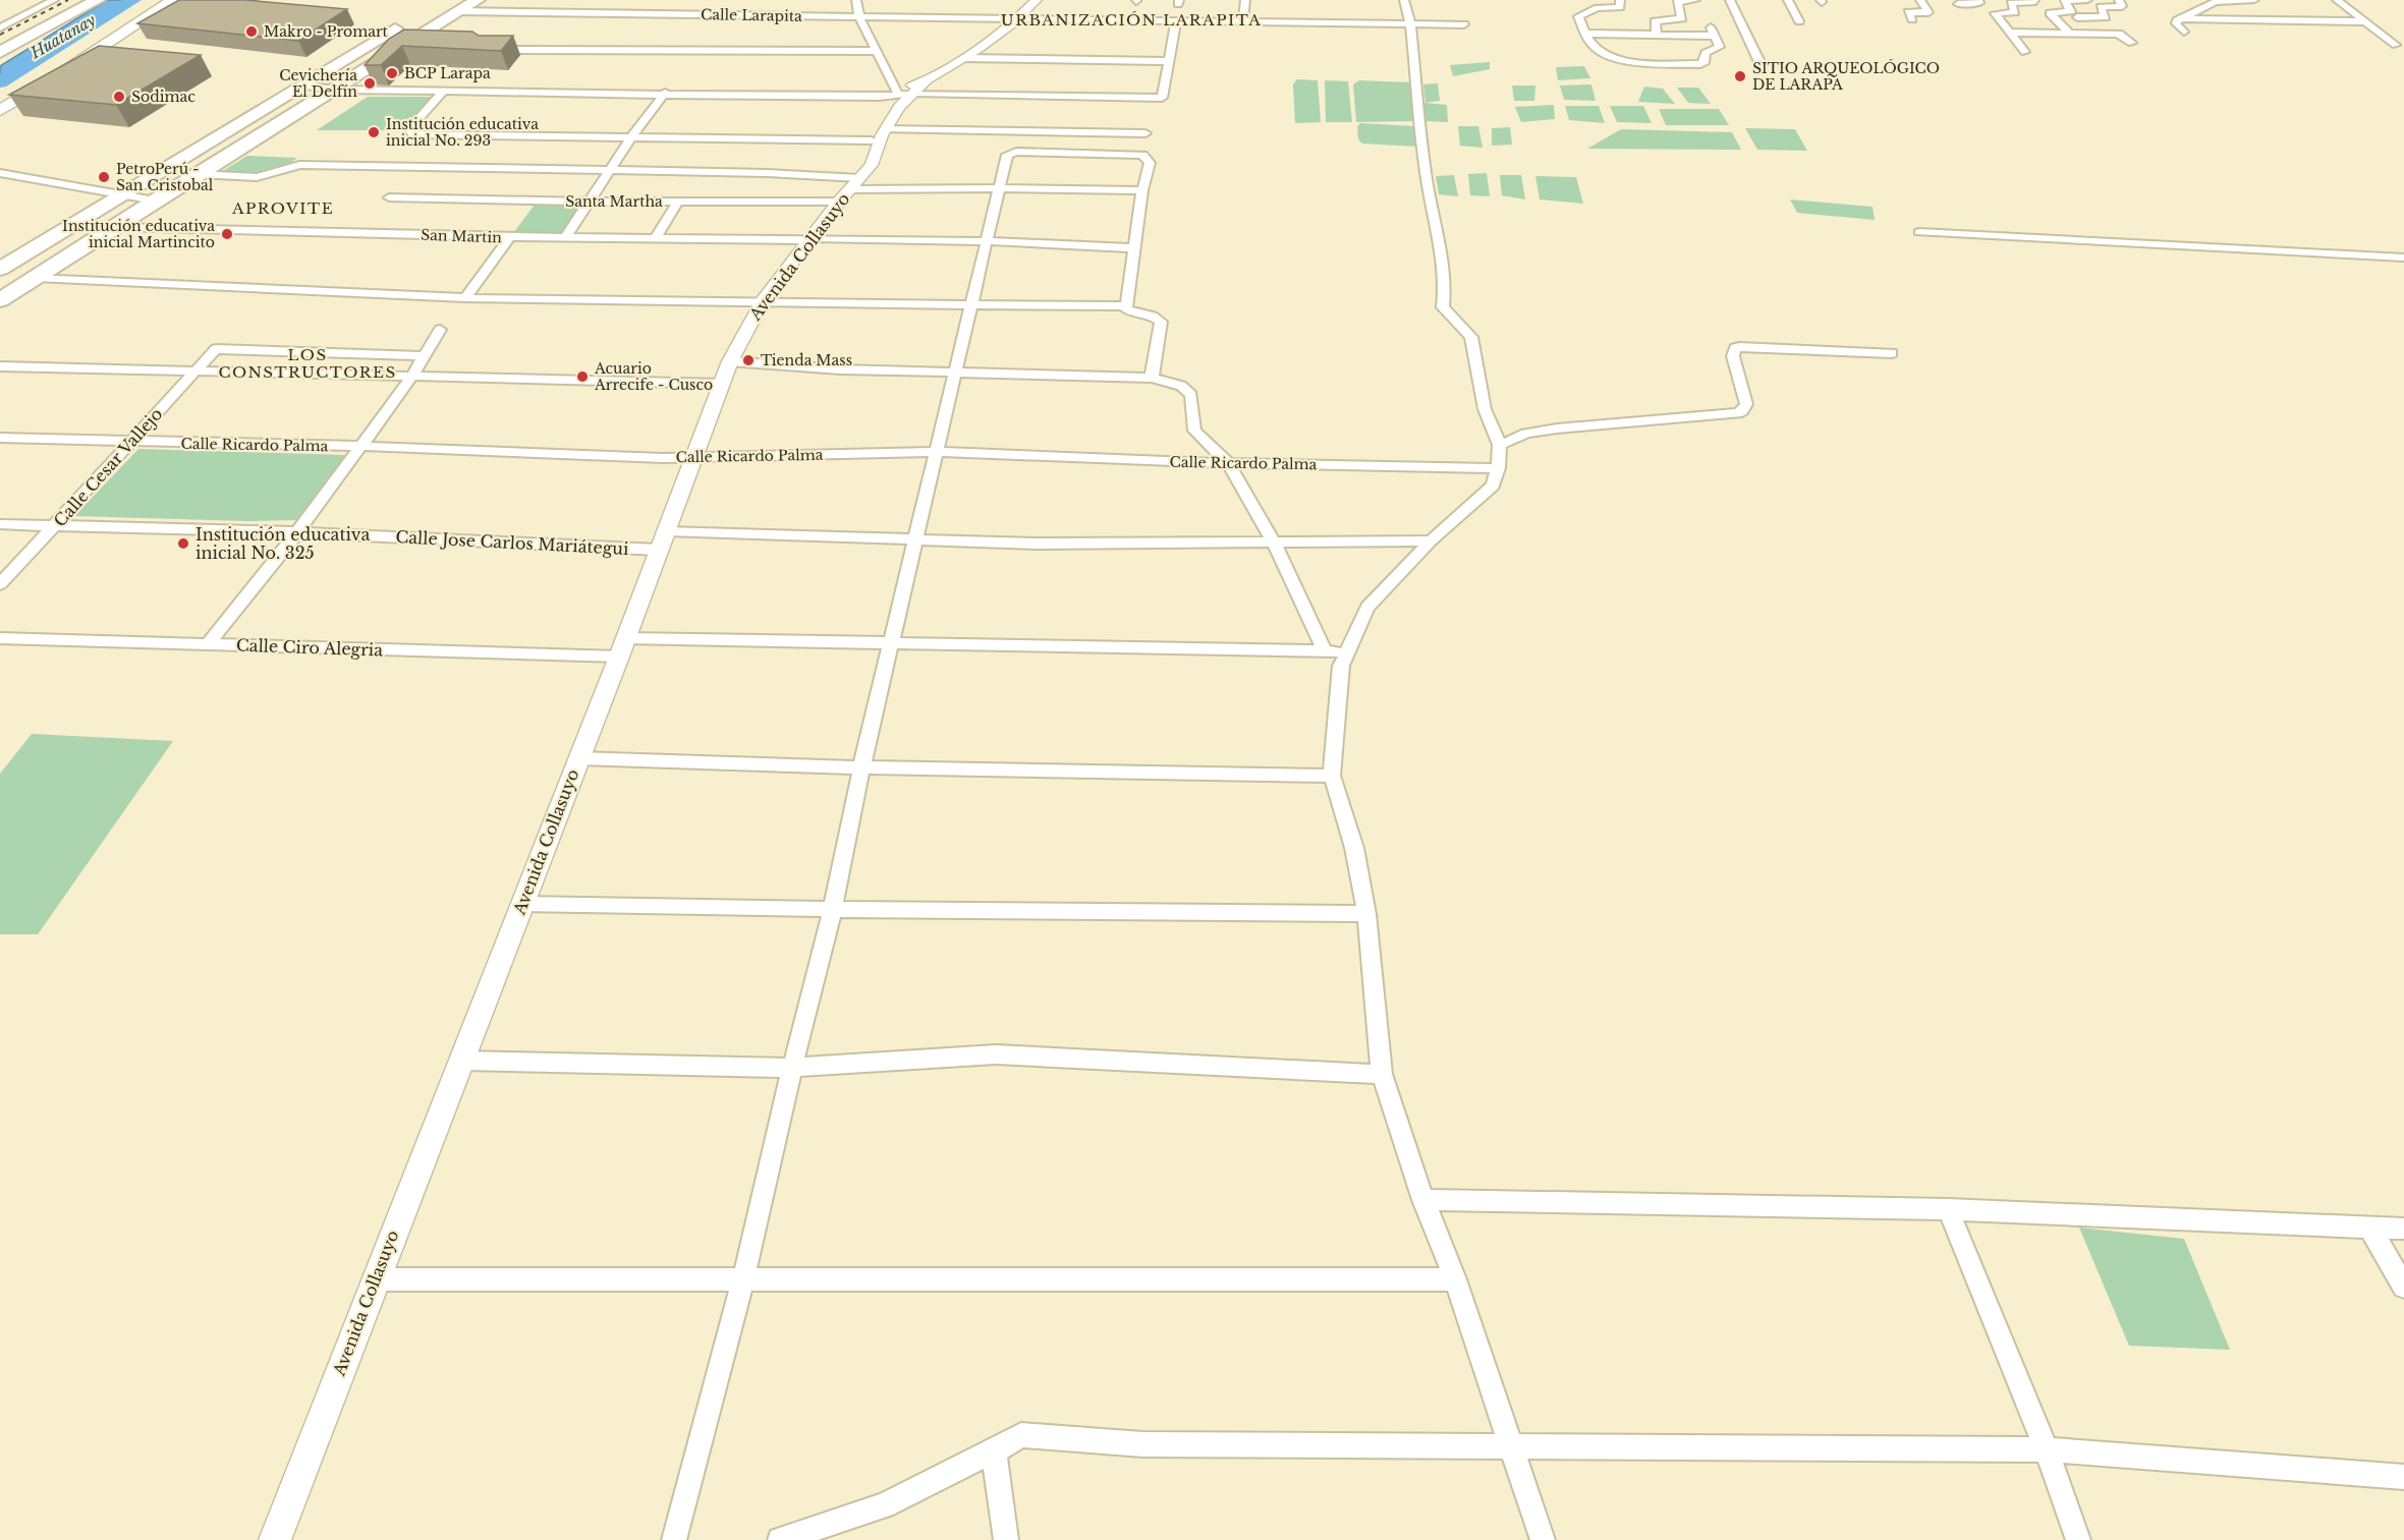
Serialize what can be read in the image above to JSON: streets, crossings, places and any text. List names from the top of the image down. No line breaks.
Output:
{"streets":{"street":["Calle Larapita","Santa Martha","San Martin","Avenida Collasuyo","Calle Ricardo Palma","Calle Cesar Vallejo","Calle Jose Carlos Mariátegui","Calle Ciro Alegria"]},"crossings":[["Calle Larapita","Avenida Collasuyo"],["Santa Martha","Avenida Collasuyo"],["San Martin","Avenida Collasuyo"],["Avenida Collasuyo","Calle Ricardo Palma"],["Avenida Collasuyo","Calle Jose Carlos Mariátegui"],["Avenida Collasuyo","Calle Ciro Alegria"],["Calle Ricardo Palma","Calle Cesar Vallejo"],["Calle Cesar Vallejo","Calle Jose Carlos Mariátegui"]],"districts":["URBANIZACIÓN LARAPITA","APROVITE","LOS CONSTRUCTORES"],"water":["Huatanay"],"places":["Makro - Promart","BCP Larapa","SITIO ARQUEOLÓGICO DE LARAPA","Cevichería El Delfín","Sodimac","Institución educativa inicial No. 293","PetroPerú - San Cristobal","Institución educativa inicial Martincito","Tienda Mass","Acuario Arrecife - Cusco","Institución educativa inicial No. 325"]}
